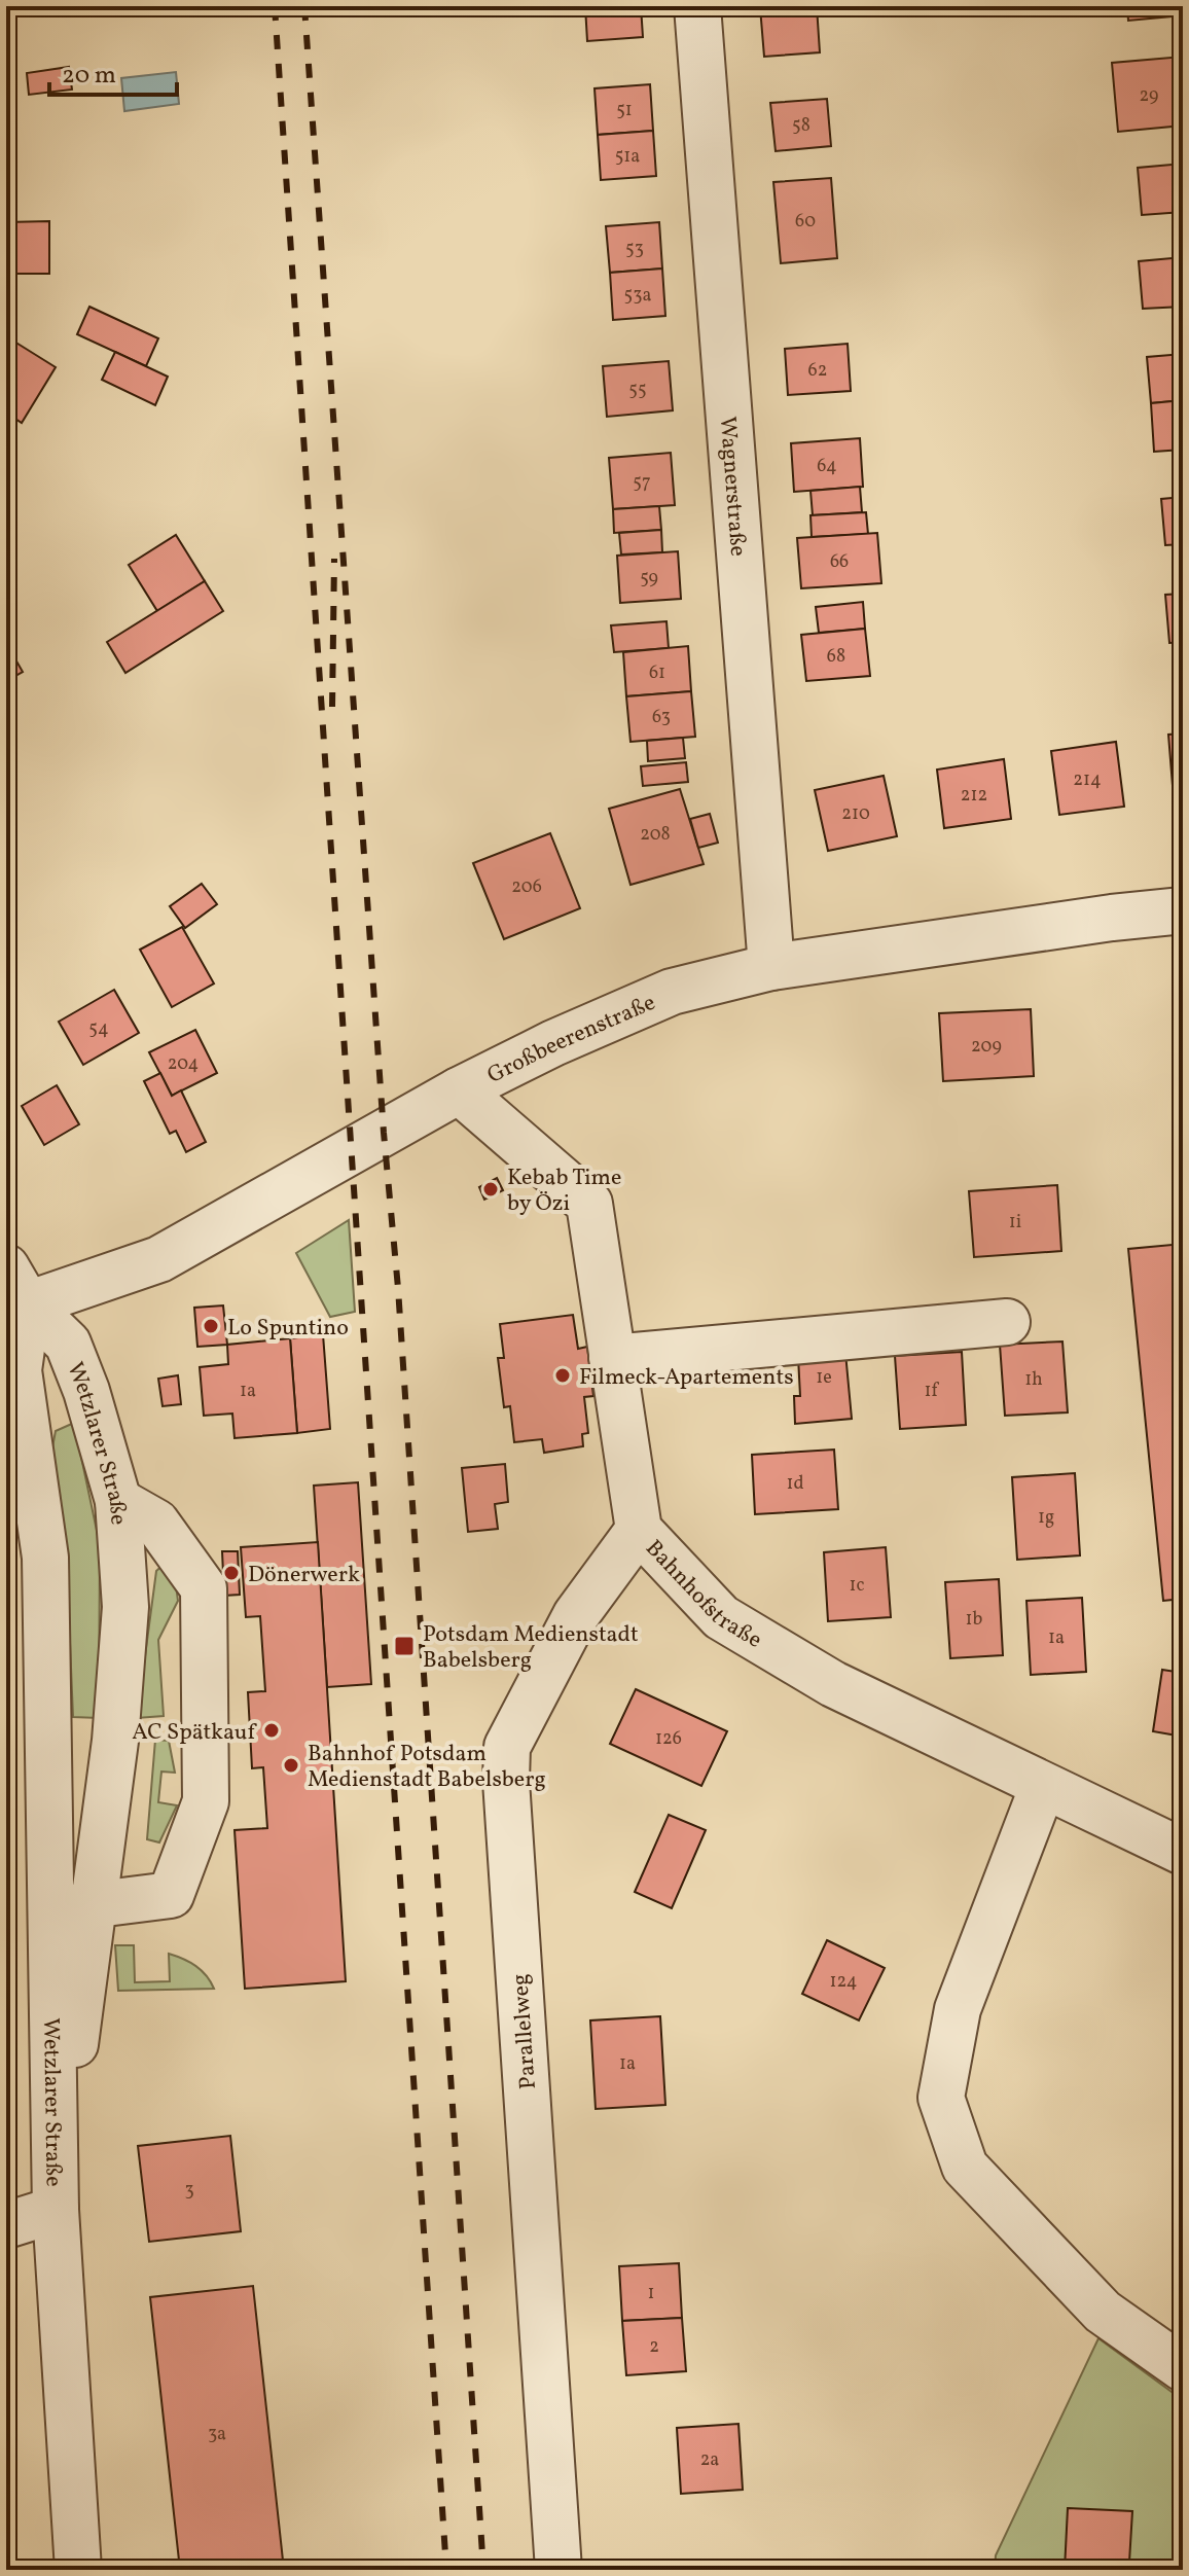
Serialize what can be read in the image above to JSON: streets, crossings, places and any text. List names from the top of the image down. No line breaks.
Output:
{"streets":{"street":["Wagnerstraße","Großbeerenstraße","Wetzlarer Straße","Bahnhofstraße","Parallelweg"]},"crossings":[["Wagnerstraße","Großbeerenstraße"],["Großbeerenstraße","Wetzlarer Straße"],["Großbeerenstraße","Bahnhofstraße"],["Bahnhofstraße","Parallelweg"]],"places":{"other":["Kebab Time by Özi","Lo Spuntino","Filmeck-Apartements","Dönerwerk","AC Spätkauf","Bahnhof Potsdam Medienstadt Babelsberg"],"transit":["Potsdam Medienstadt Babelsberg"]},"house_numbers":["29","51","58","51a","60","53","53a","62","55","64","57","66","59","68","61","63","214","212","210","208","206","54","209","204","1i","1e","1h","1a","1f","1d","1g","1c","1b","1a","126","124","1a","3","1","2","3a","2a"],"scale_bar":"20 m"}
